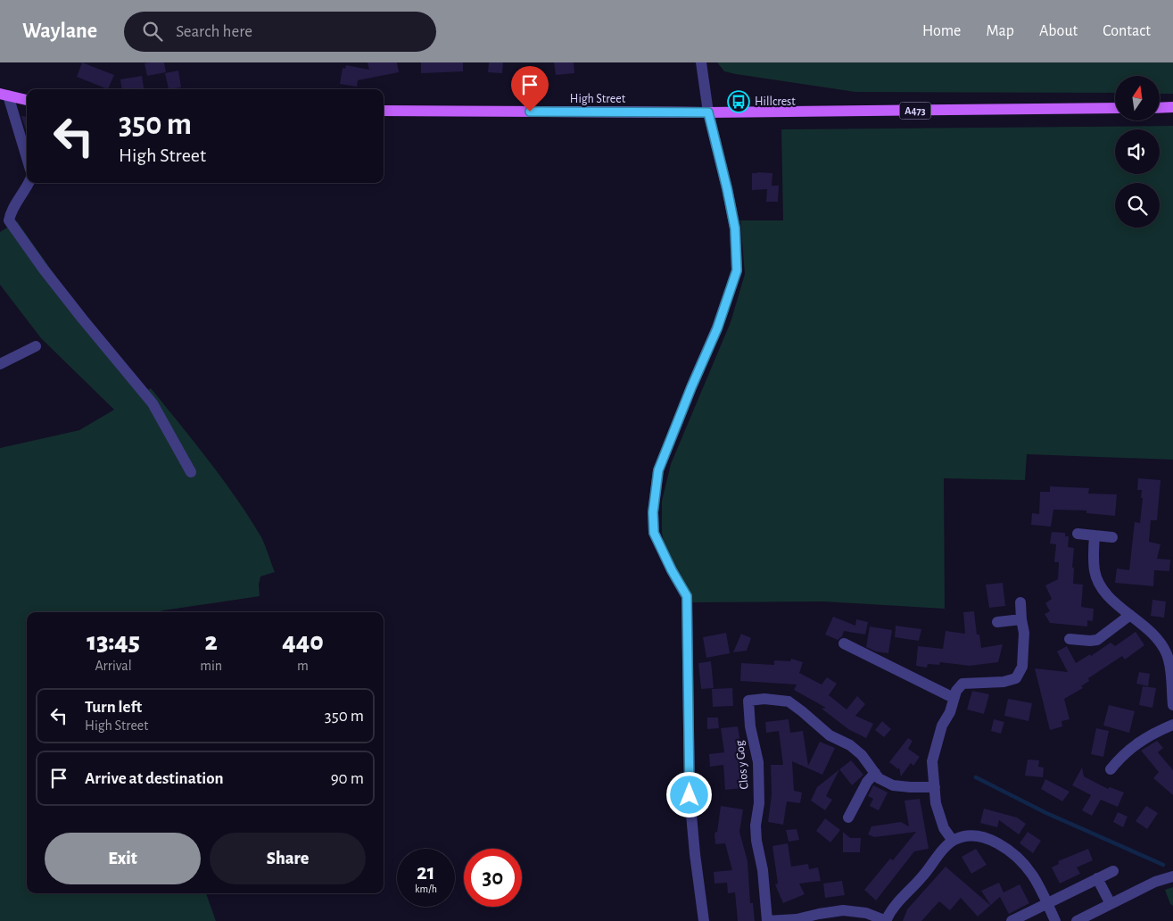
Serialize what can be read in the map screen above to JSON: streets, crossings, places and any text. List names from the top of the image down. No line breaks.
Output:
{"streets":{"main road":["High Street","A473"],"street":["Clos y Gog"]},"crossings":[["High Street","A473"]],"places":{"bus stop":["Hillcrest"]},"north":"top","page":{"header":"Waylane","search":"Search here","nav":["Home","Map","About","Contact"],"turn":["350 m","High Street"],"eta":["13:45","Arrival","2","min","440","m"],"list":[{"name":"Turn left","note":"High Street","value":"350 m"},{"name":"Arrive at destination","value":"90 m"}],"buttons":["Exit","Share"],"speed":"21 km/h","limit":"30"}}
